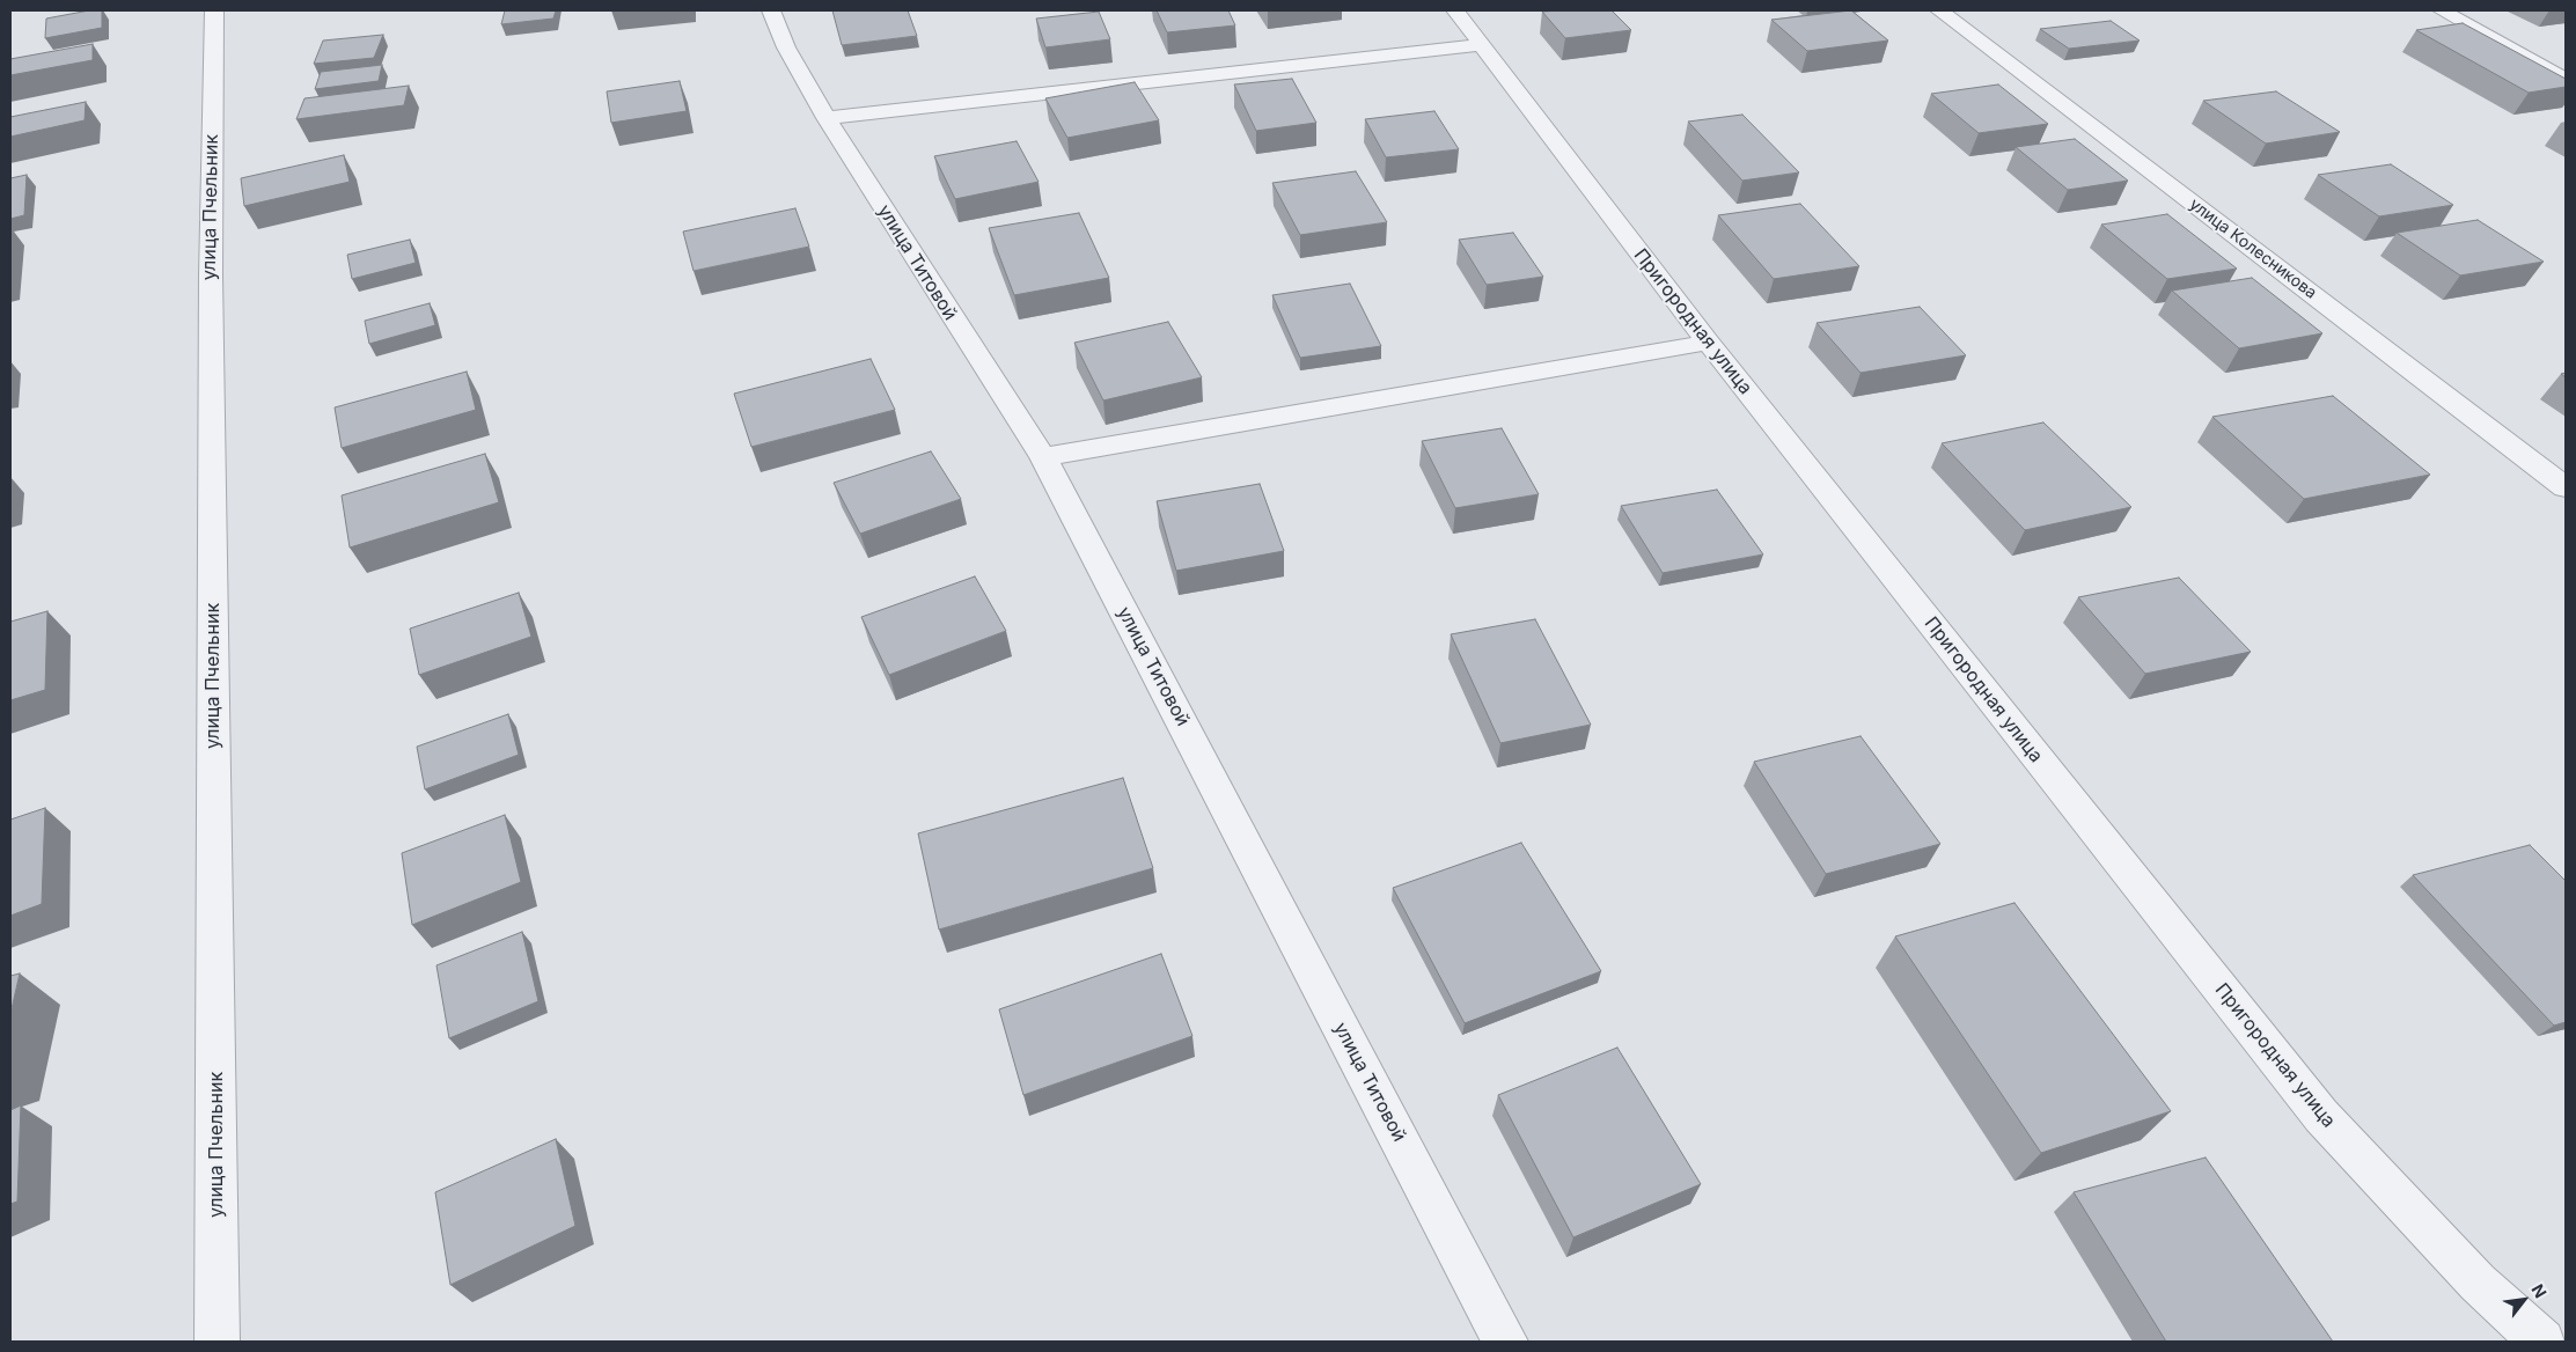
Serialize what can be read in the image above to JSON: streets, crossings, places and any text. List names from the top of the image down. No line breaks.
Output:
{"streets":{"street":["улица Пчельник","улица Колесникова","улица Титовой","Пригородная улица"]},"north":"top right"}
